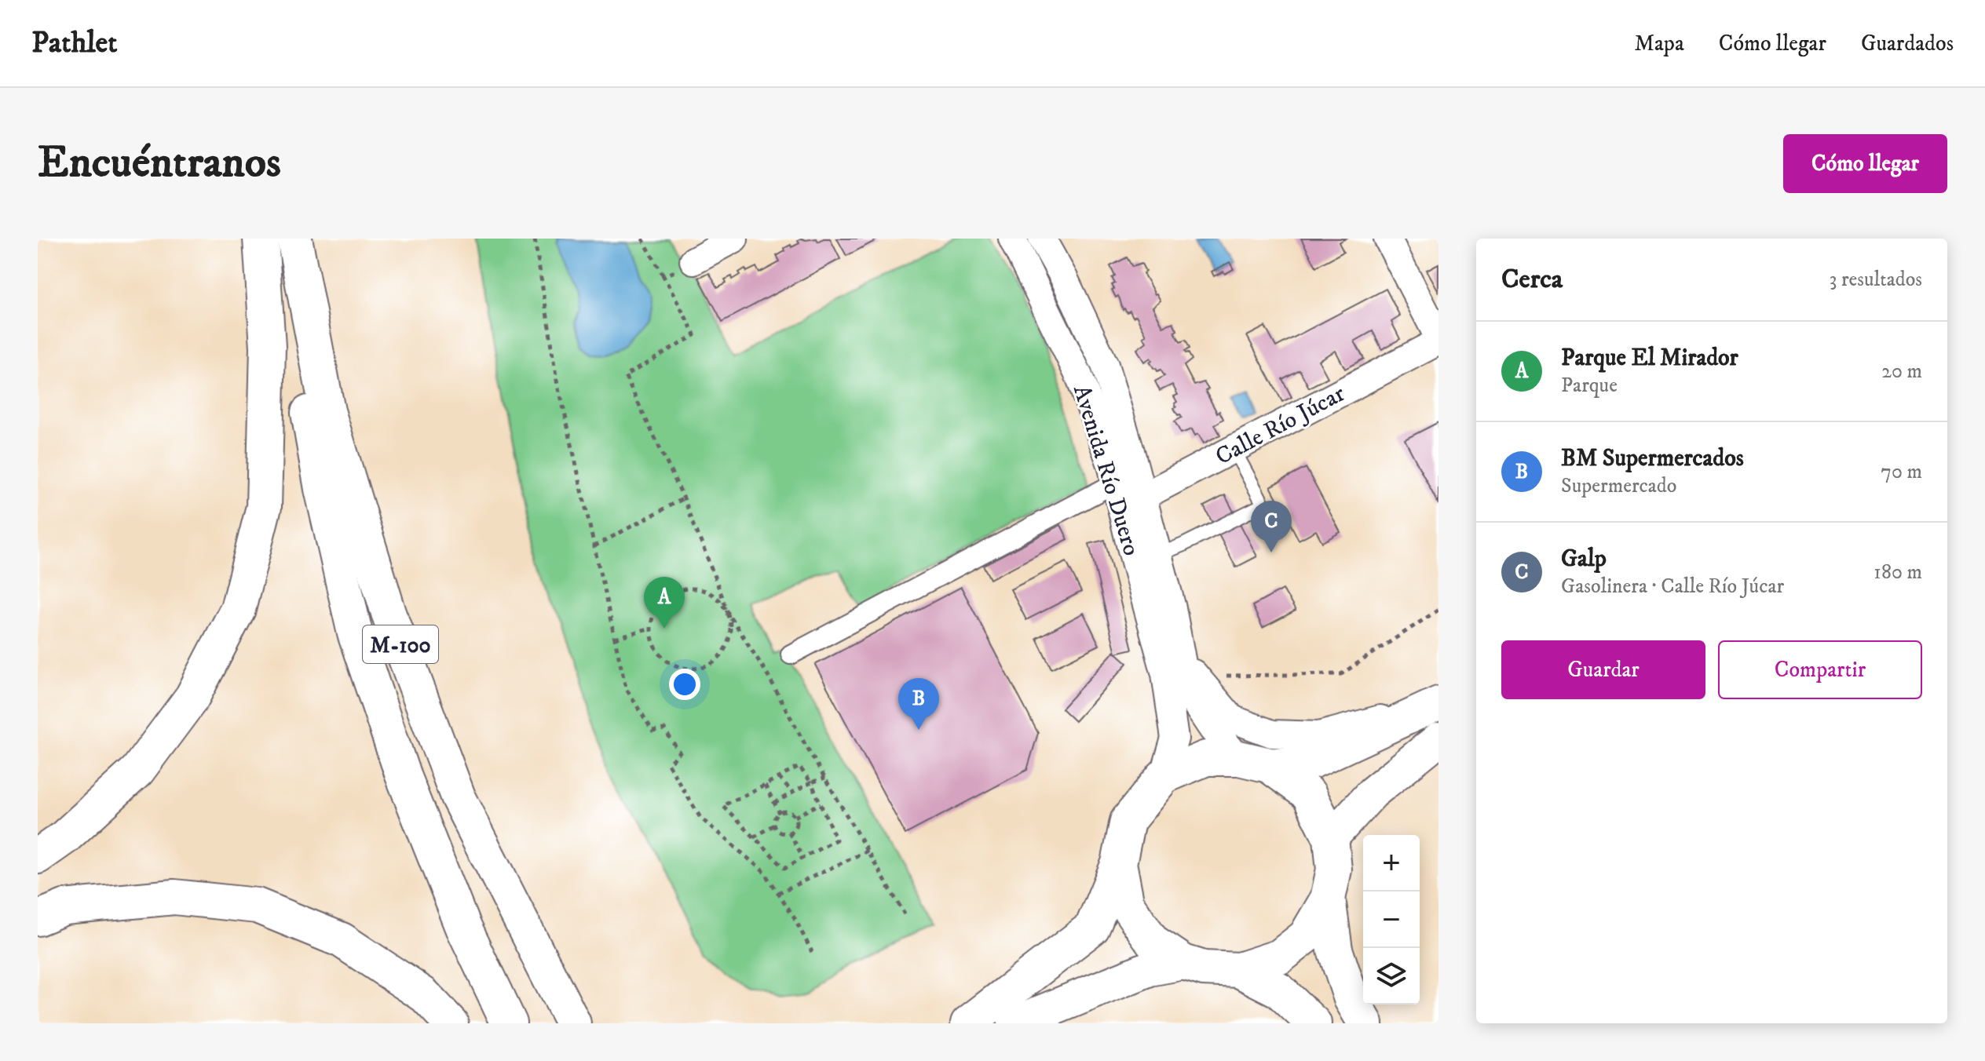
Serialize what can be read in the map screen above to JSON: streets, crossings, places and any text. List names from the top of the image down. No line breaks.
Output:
{"streets":{"main road":["M-100"],"street":["Calle Río Júcar","Avenida Río Duero"]},"crossings":[["Calle Río Júcar","Avenida Río Duero"]],"page":{"header":"Pathlet","nav":["Mapa","Cómo llegar","Guardados"],"buttons":["Cómo llegar",["Guardar","Compartir"]],"title":"Encuéntranos","heading":["Cerca","3 resultados"],"list":[{"mark":"A","name":"Parque El Mirador","note":"Parque","value":"20 m"},{"mark":"B","name":"BM Supermercados","note":"Supermercado","value":"70 m"},{"mark":"C","name":"Galp","note":"Gasolinera · Calle Río Júcar","value":"180 m"}],"pins":["C","A","B"],"map_buttons":["+","−"]}}
